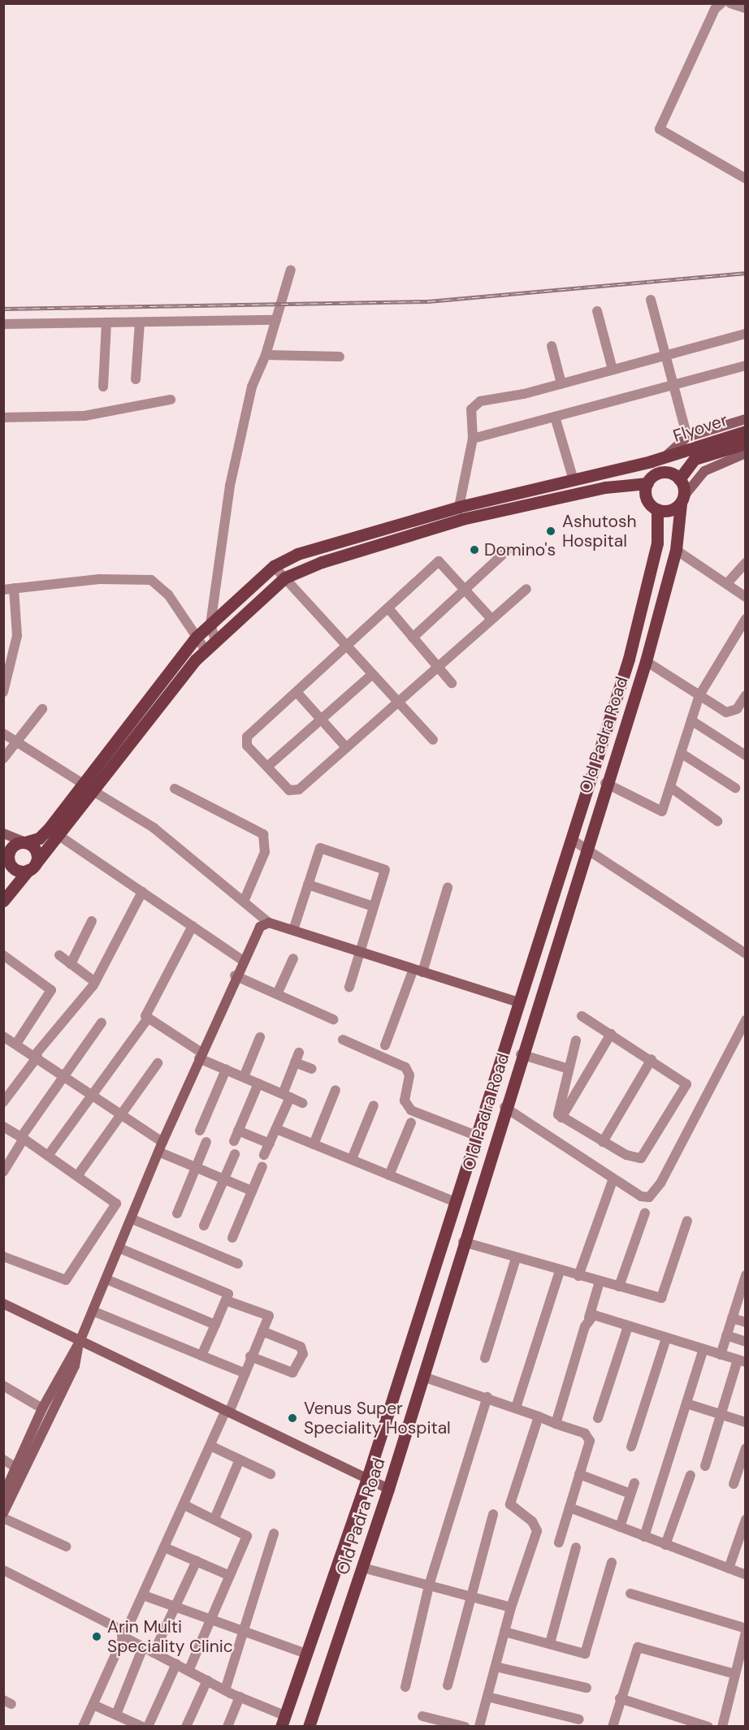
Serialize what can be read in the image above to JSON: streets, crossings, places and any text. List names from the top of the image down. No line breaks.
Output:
{"streets":{"main road":["Flyover","Old Padra Road"]},"crossings":[["Flyover","Old Padra Road"]],"places":["Ashutosh Hospital","Domino's","Venus Super Speciality Hospital","Arin Multi Speciality Clinic"]}
